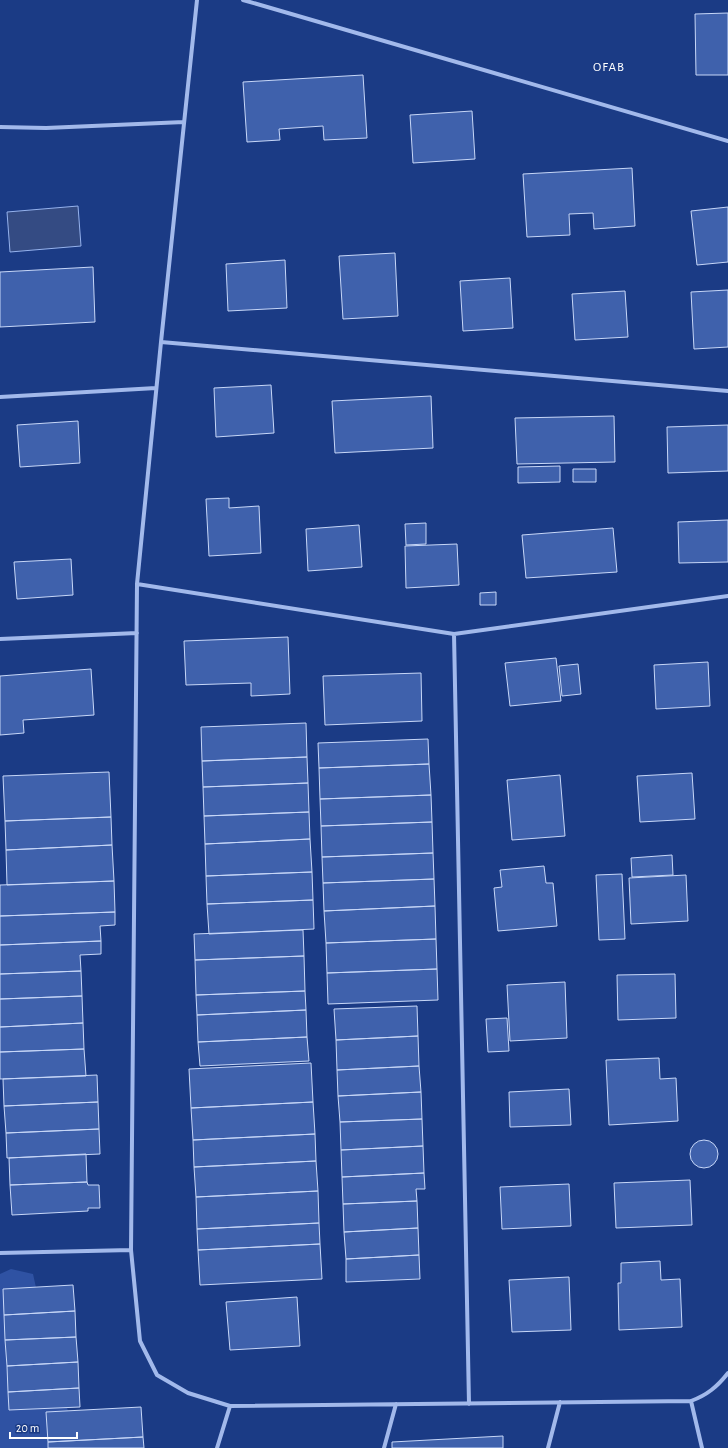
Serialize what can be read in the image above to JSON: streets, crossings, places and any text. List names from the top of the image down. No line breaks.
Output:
{"districts":["OFAB"],"scale_bar":"20 m"}
